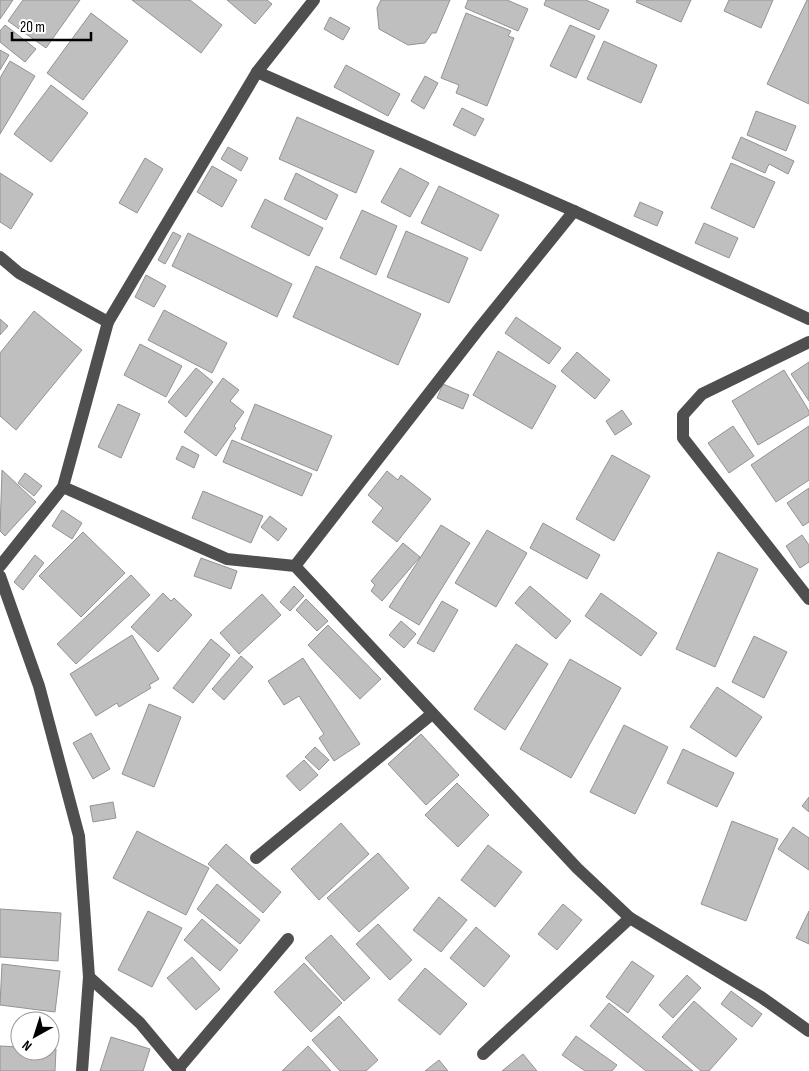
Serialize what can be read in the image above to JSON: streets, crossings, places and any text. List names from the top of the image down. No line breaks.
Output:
{"scale_bar":"20 m","north":"bottom left"}
